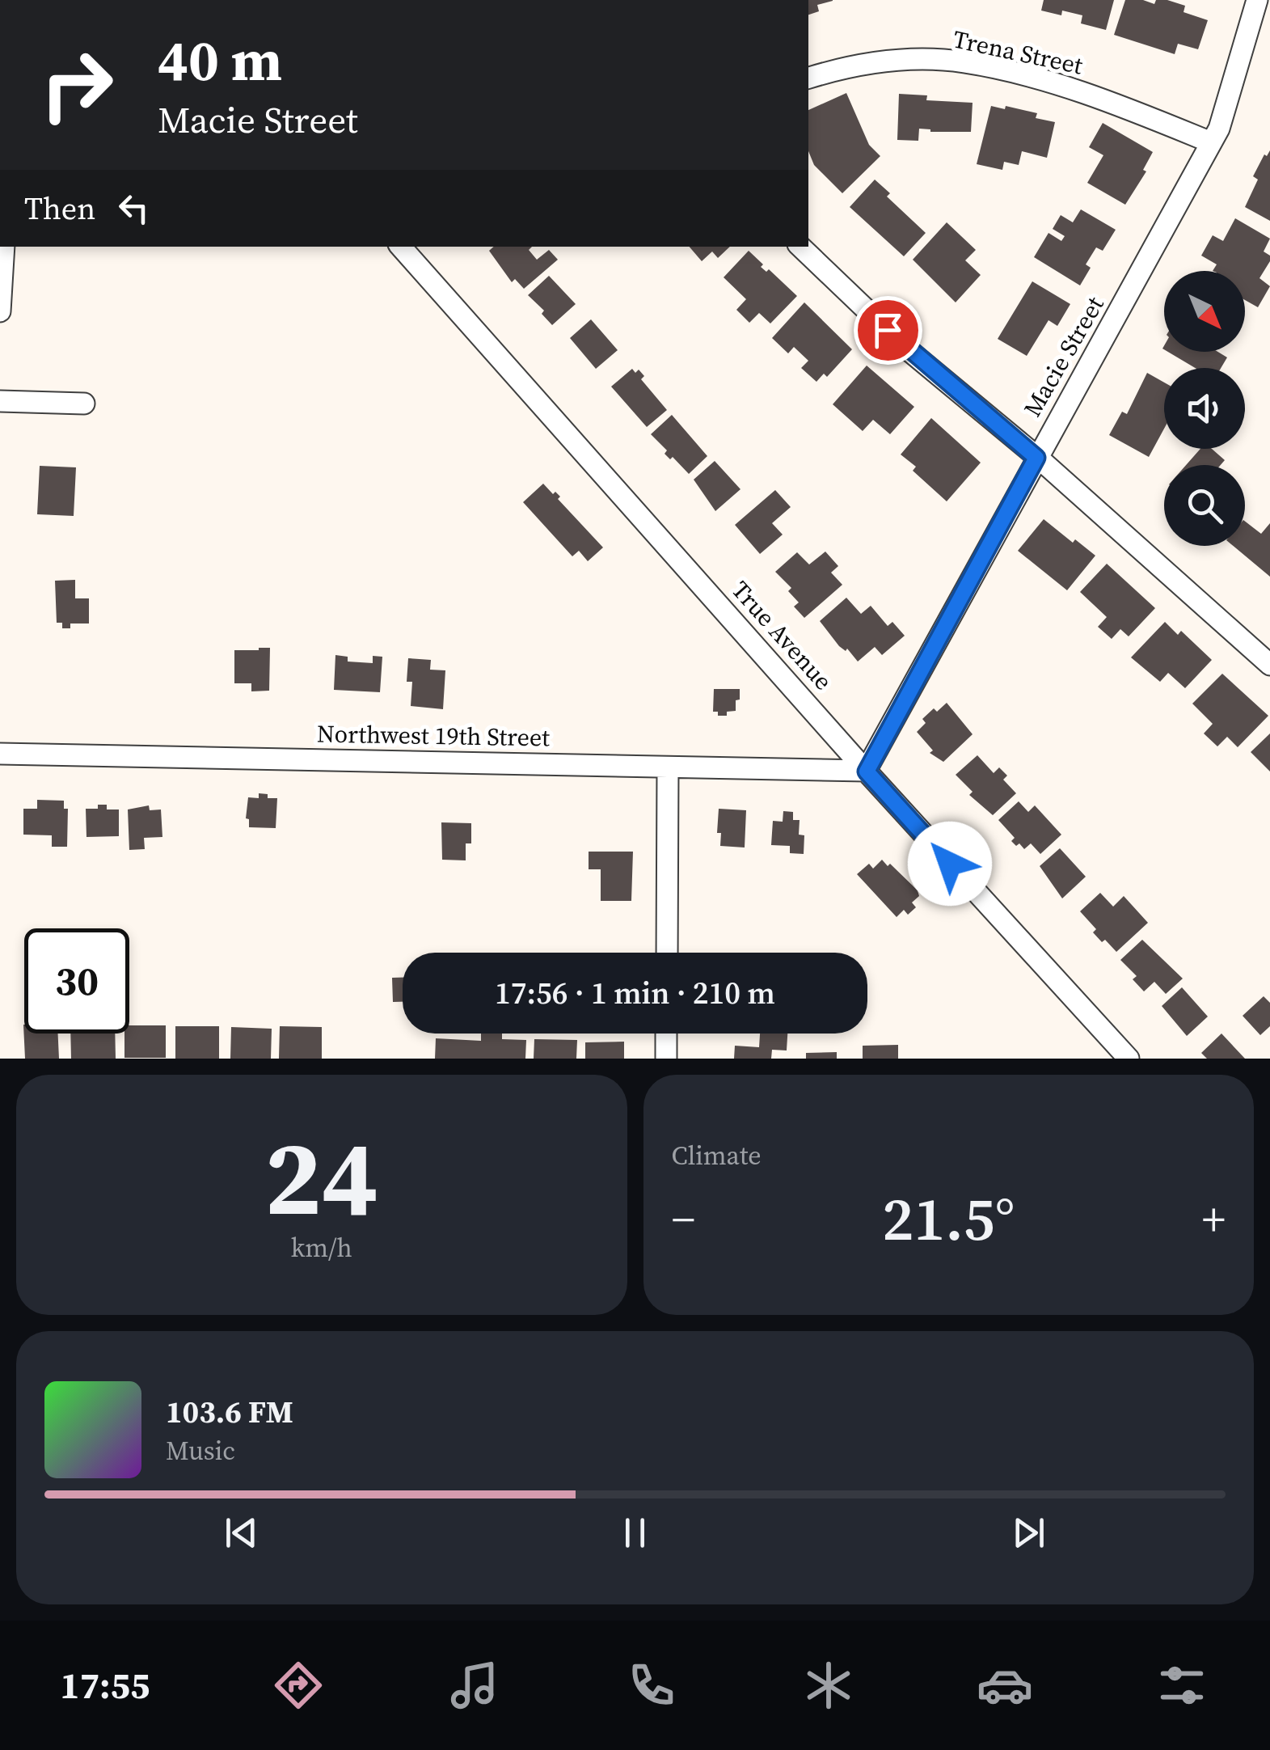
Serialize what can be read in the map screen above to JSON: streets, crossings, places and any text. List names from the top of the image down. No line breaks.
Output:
{"streets":{"street":["Trena Street","Macie Street","True Avenue","Northwest 19th Street"]},"crossings":[["Trena Street","Macie Street"],["Macie Street","True Avenue"],["Macie Street","Northwest 19th Street"],["True Avenue","Northwest 19th Street"]],"north":"bottom right","page":{"turn":["40 m","Macie Street"],"then":"Then","limit":"30","trip":"17:56 · 1 min · 210 m","tile":[["24","km/h"],"Climate"],"heat":["−","21.5°","+"],"song":["103.6 FM","Music"],"tabs":"17:55"}}
